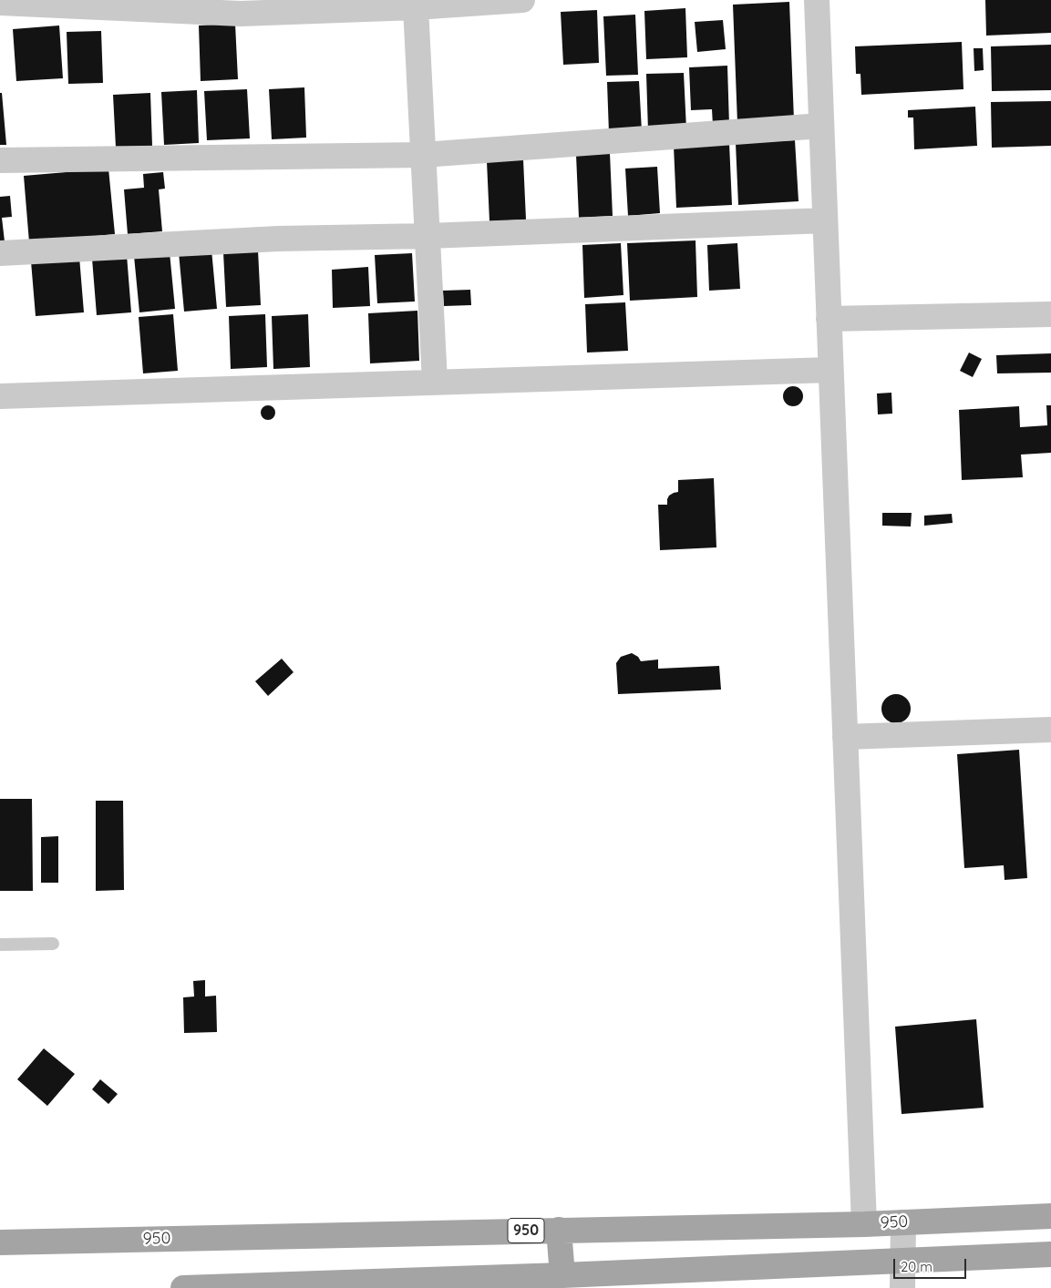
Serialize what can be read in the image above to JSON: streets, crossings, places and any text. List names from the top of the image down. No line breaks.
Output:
{"streets":{"main road":["950"]},"scale_bar":"20 m"}
